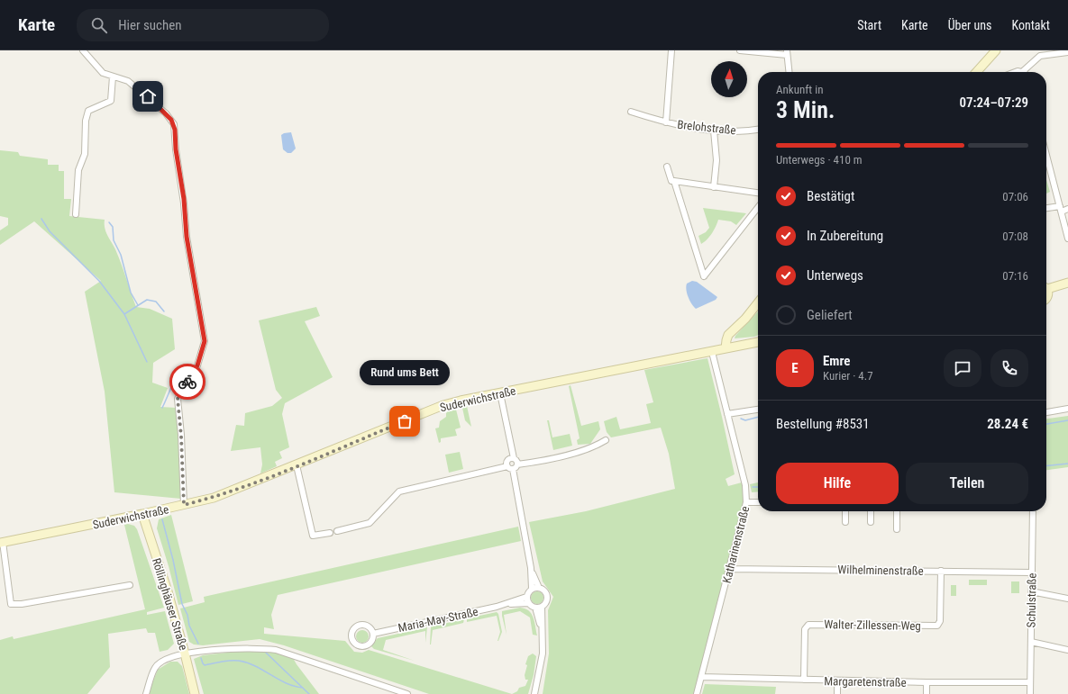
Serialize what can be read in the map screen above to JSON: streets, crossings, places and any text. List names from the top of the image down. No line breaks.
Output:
{"streets":{"main road":["Suderwichstraße","Röllinghäuser Straße"],"street":["Brelohstraße","Katharinenstraße","Wilhelminenstraße","Schulstraße","Maria-May-Straße","Walter-Zillessen-Weg","Margaretenstraße"]},"crossings":[["Suderwichstraße","Katharinenstraße"],["Suderwichstraße","Röllinghäuser Straße"],["Katharinenstraße","Wilhelminenstraße"],["Katharinenstraße","Margaretenstraße"],["Wilhelminenstraße","Schulstraße"],["Wilhelminenstraße","Walter-Zillessen-Weg"],["Schulstraße","Margaretenstraße"],["Walter-Zillessen-Weg","Margaretenstraße"]],"places":["Rund ums Bett"],"north":"top","page":{"header":"Karte","search":"Hier suchen","nav":["Start","Karte","Über uns","Kontakt"],"heading":["3 Min.","Ankunft in","07:24–07:29"],"panel":["Emre","Kurier · 4.7","Bestellung #8531","28.24 €"],"bar":"Unterwegs · 410 m","list":[["Bestätigt","07:06"],["In Zubereitung","07:08"],["Unterwegs","07:16"],"Geliefert"],"round":"E","bubble":"Rund ums Bett","buttons":["Hilfe","Teilen"]}}
